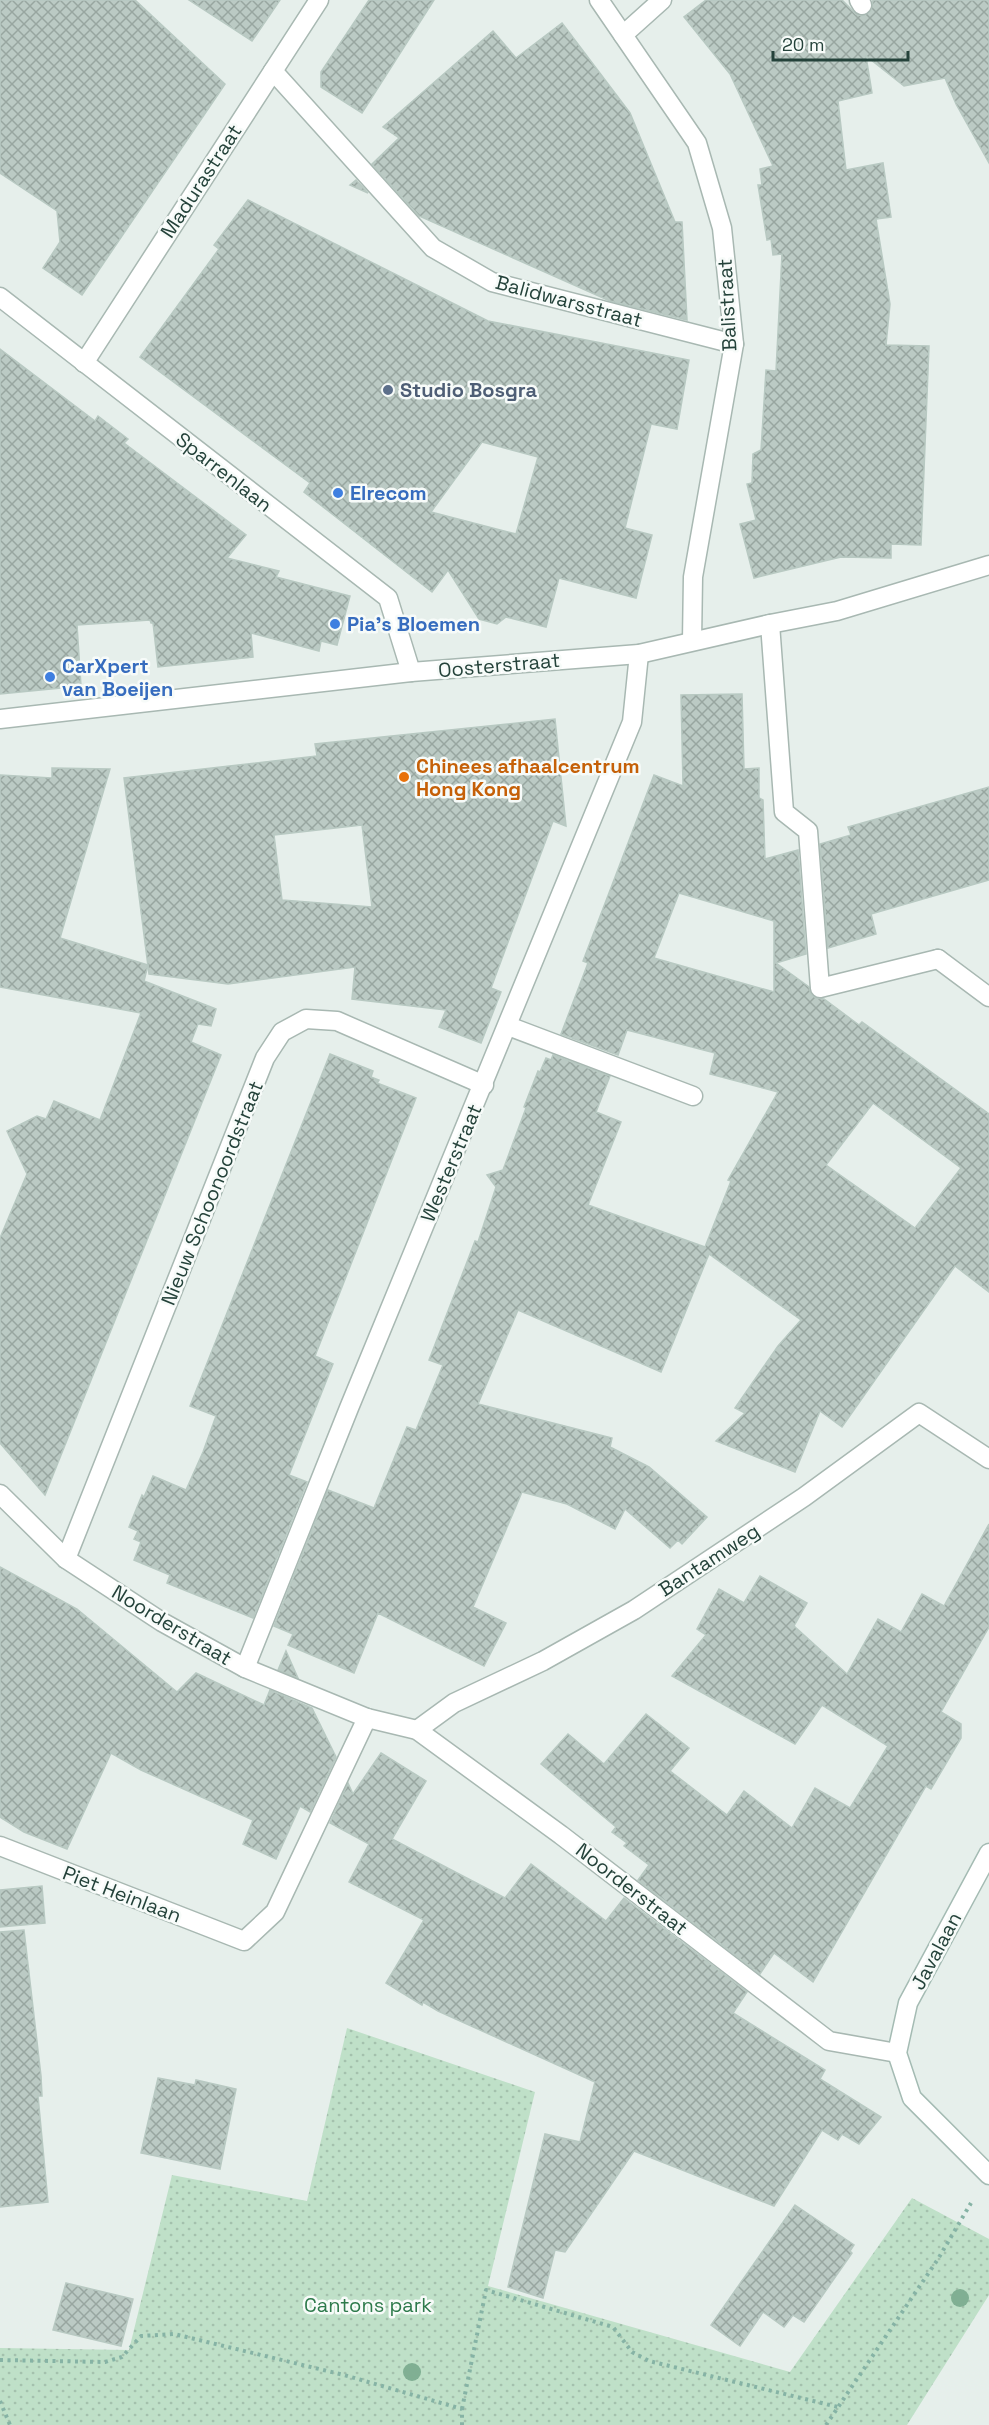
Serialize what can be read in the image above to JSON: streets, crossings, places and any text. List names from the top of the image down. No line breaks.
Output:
{"streets":{"street":["Madurastraat","Balidwarsstraat","Balistraat","Sparrenlaan","Oosterstraat","Westerstraat","Nieuw Schoonoordstraat","Bantamweg","Noorderstraat","Piet Heinlaan","Javalaan"]},"crossings":[["Madurastraat","Balidwarsstraat"],["Madurastraat","Sparrenlaan"],["Balidwarsstraat","Balistraat"],["Balistraat","Oosterstraat"],["Sparrenlaan","Oosterstraat"],["Oosterstraat","Westerstraat"],["Westerstraat","Nieuw Schoonoordstraat"],["Westerstraat","Noorderstraat"],["Nieuw Schoonoordstraat","Noorderstraat"],["Bantamweg","Noorderstraat"],["Noorderstraat","Piet Heinlaan"],["Noorderstraat","Javalaan"]],"parks":["Cantons park"],"places":["Studio Bosgra","Elrecom","Pia's Bloemen","CarXpert van Boeijen","Chinees afhaalcentrum Hong Kong"],"scale_bar":"20 m"}
